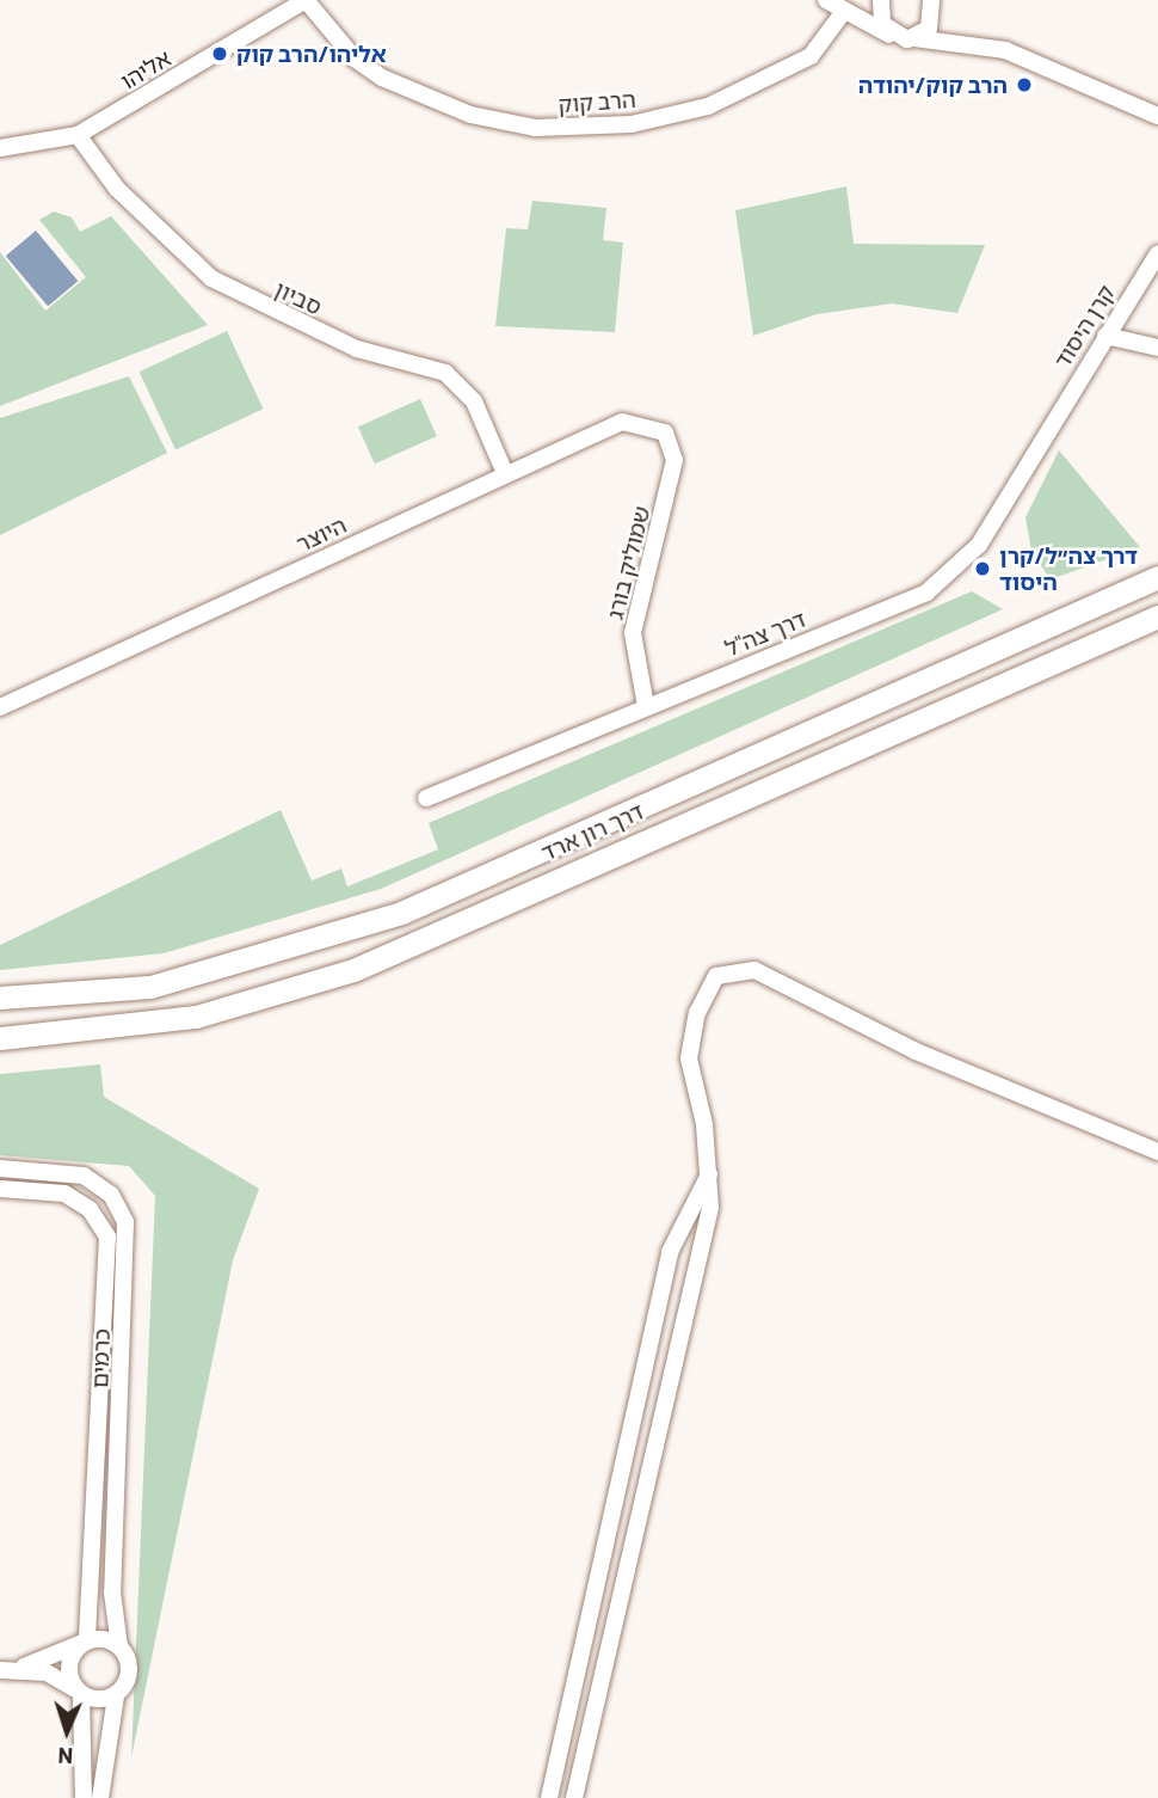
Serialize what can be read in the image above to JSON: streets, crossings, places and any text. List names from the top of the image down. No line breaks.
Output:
{"streets":{"main road":["דרך רון ארד"],"street":["אליהו","הרב קוק","סביון","קרן היסוד","היוצר","שמוליק בורג","דרך צה\"ל","כרמים"]},"crossings":[["אליהו","הרב קוק"],["אליהו","סביון"],["סביון","היוצר"],["קרן היסוד","דרך צה\"ל"],["היוצר","שמוליק בורג"],["שמוליק בורג","דרך צה\"ל"]],"places":["אליהו/הרב קוק","הרב קוק/יהודה","דרך צה״ל/קרן היסוד"],"north":"bottom"}
